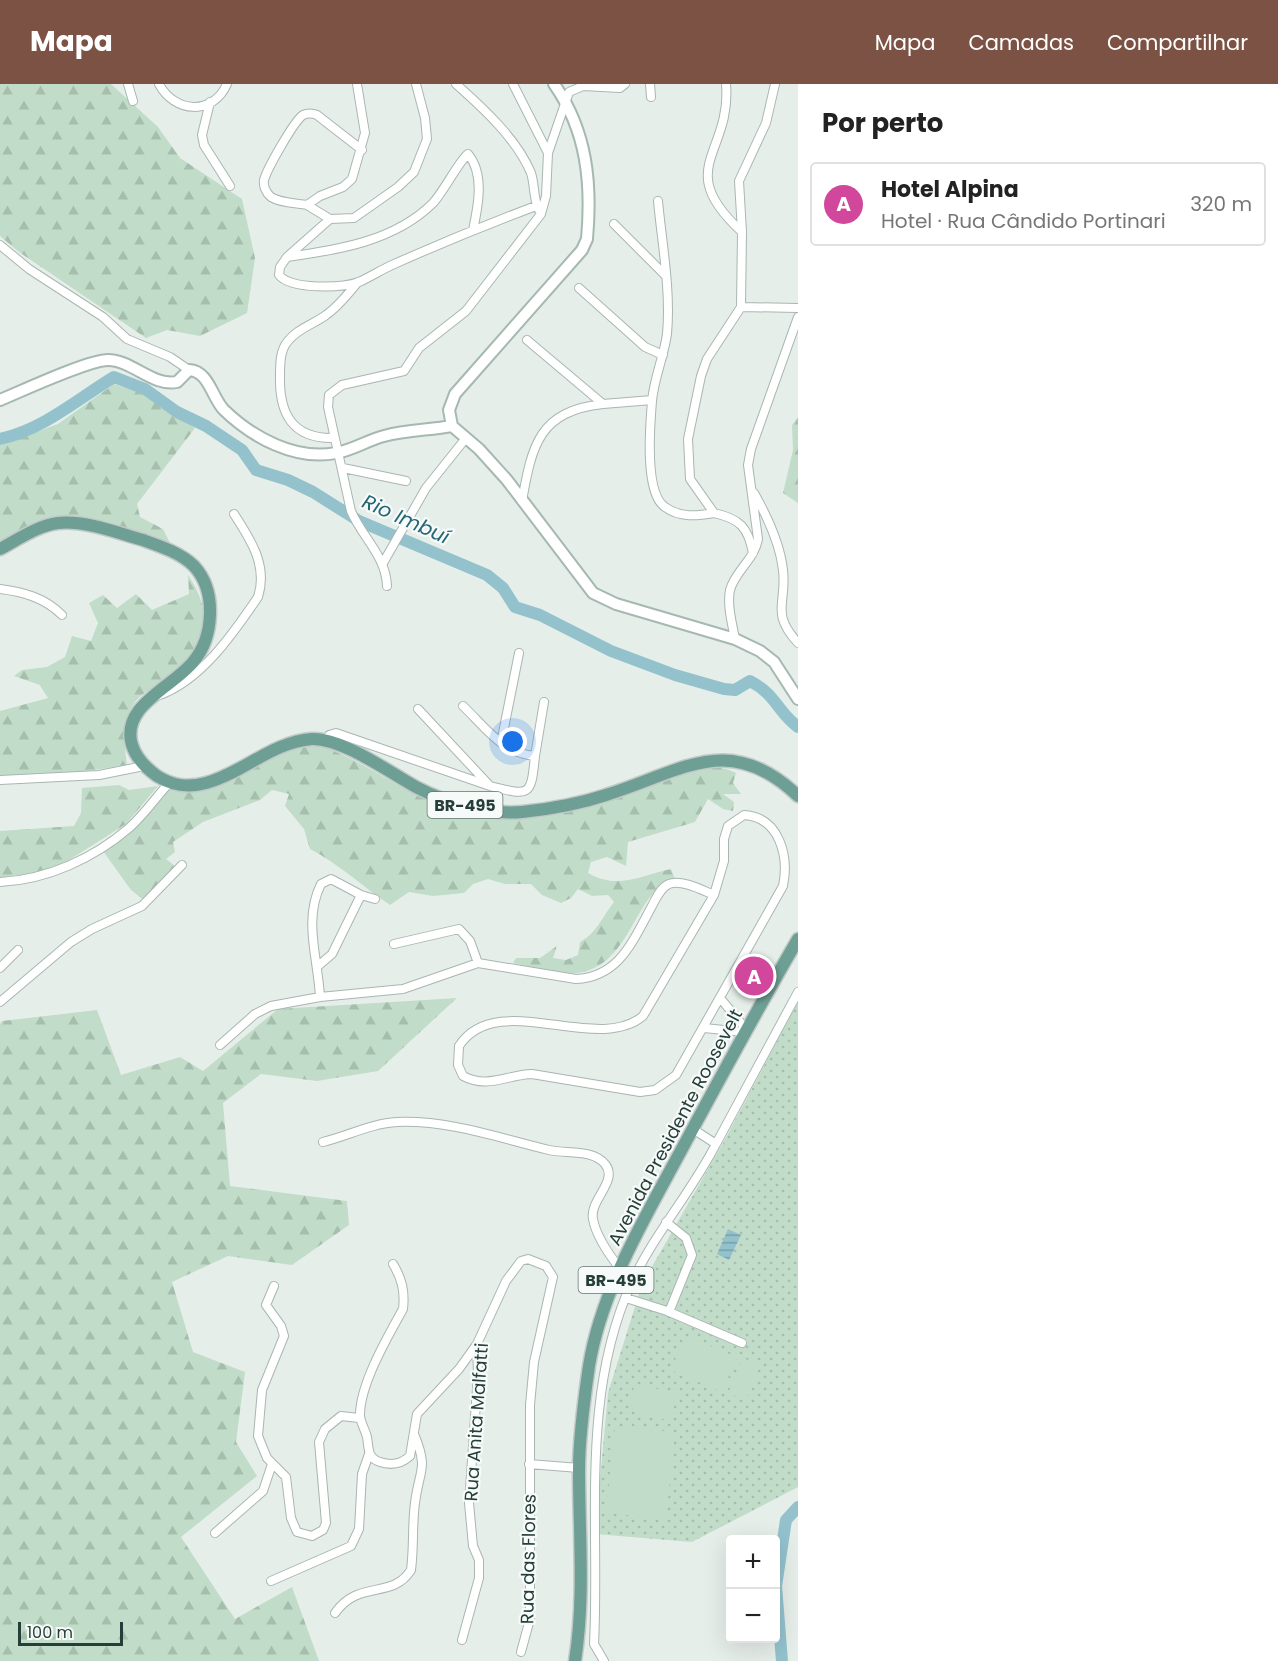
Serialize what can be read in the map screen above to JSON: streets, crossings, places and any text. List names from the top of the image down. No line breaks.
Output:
{"streets":{"main road":["BR-495","Avenida Presidente Roosevelt"],"street":["Rua Anita Malfatti","Rua das Flores"]},"crossings":[["Rua Anita Malfatti","Rua das Flores"]],"water":["Rio Imbuí"],"scale_bar":"100 m","page":{"header":"Mapa","nav":["Mapa","Camadas","Compartilhar"],"heading":"Por perto","list":[{"mark":"A","name":"Hotel Alpina","note":"Hotel · Rua Cândido Portinari","value":"320 m"}],"pins":"A","map_buttons":["+","−"],"scale":"100 m"}}
